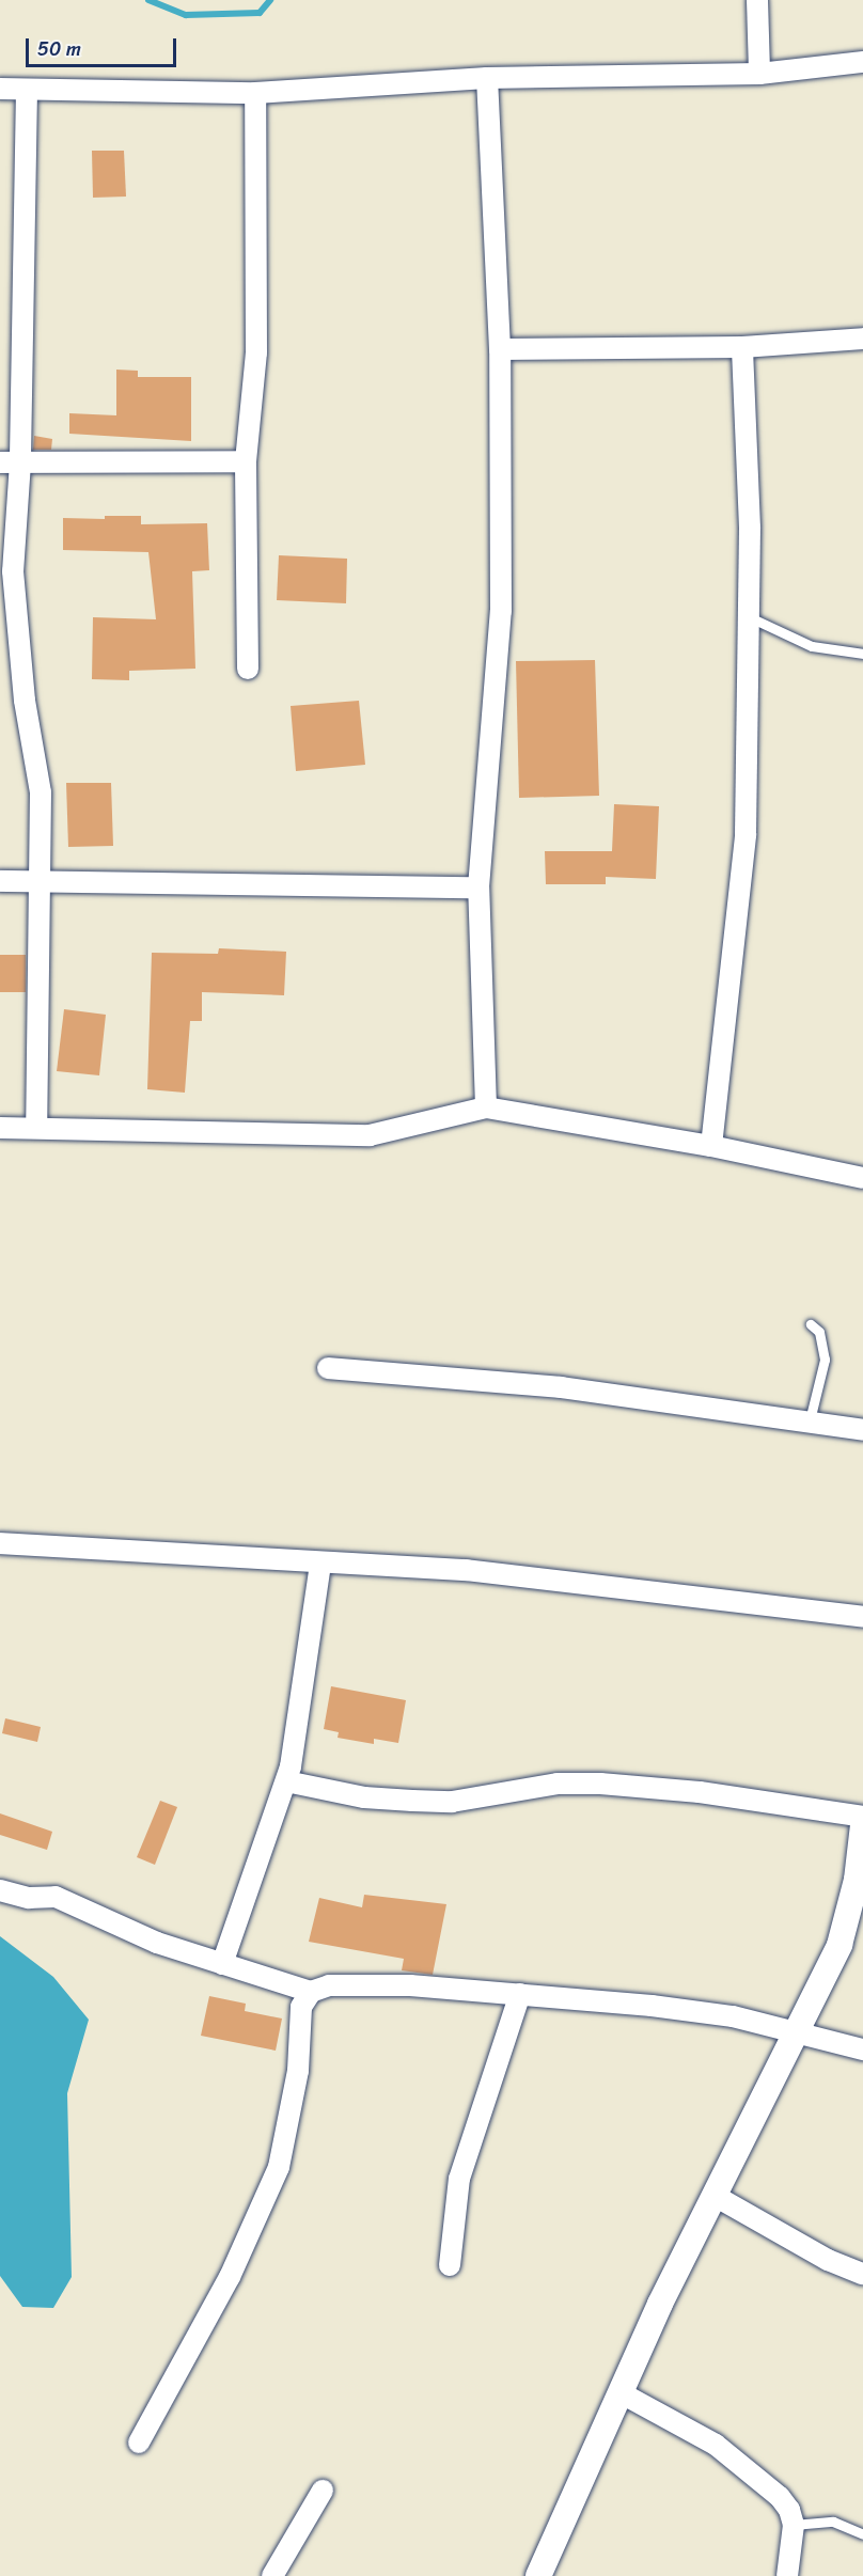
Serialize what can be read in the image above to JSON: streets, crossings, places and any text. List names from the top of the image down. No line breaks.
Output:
{"scale_bar":"50 m"}
